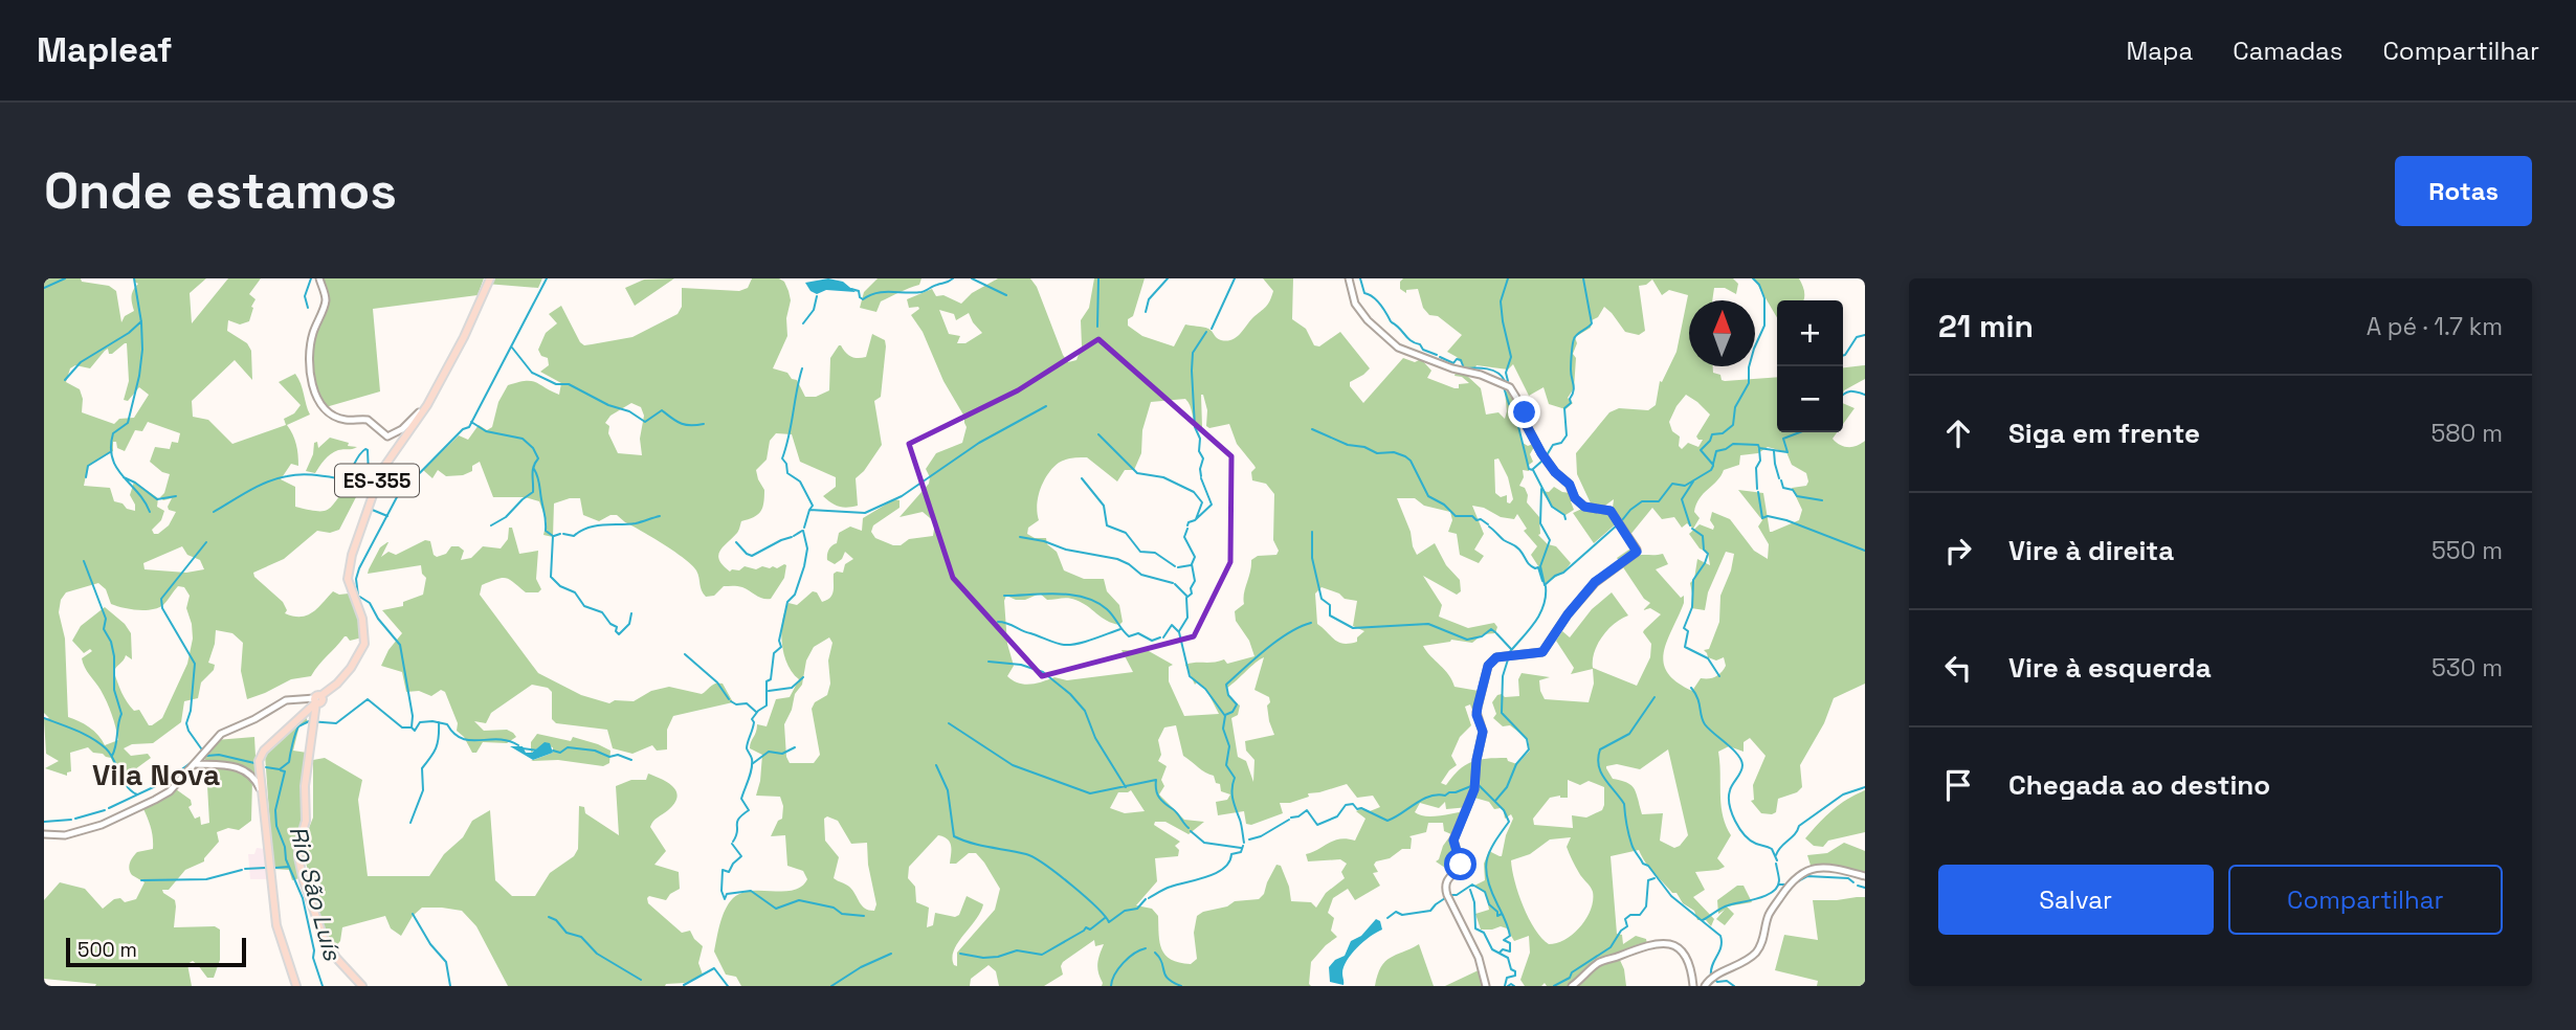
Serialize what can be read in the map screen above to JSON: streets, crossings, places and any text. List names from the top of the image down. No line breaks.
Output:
{"streets":{"main road":["ES-355"]},"districts":["Vila Nova"],"water":["Rio São Luís"],"scale_bar":"500 m","north":"top","page":{"header":"Mapleaf","nav":["Mapa","Camadas","Compartilhar"],"buttons":["Rotas",["Salvar","Compartilhar"]],"title":"Onde estamos","heading":["21 min","A pé · 1.7 km"],"map_buttons":["+","−"],"list":[["Siga em frente","580 m"],["Vire à direita","550 m"],["Vire à esquerda","530 m"],"Chegada ao destino"],"scale":"500 m"}}
